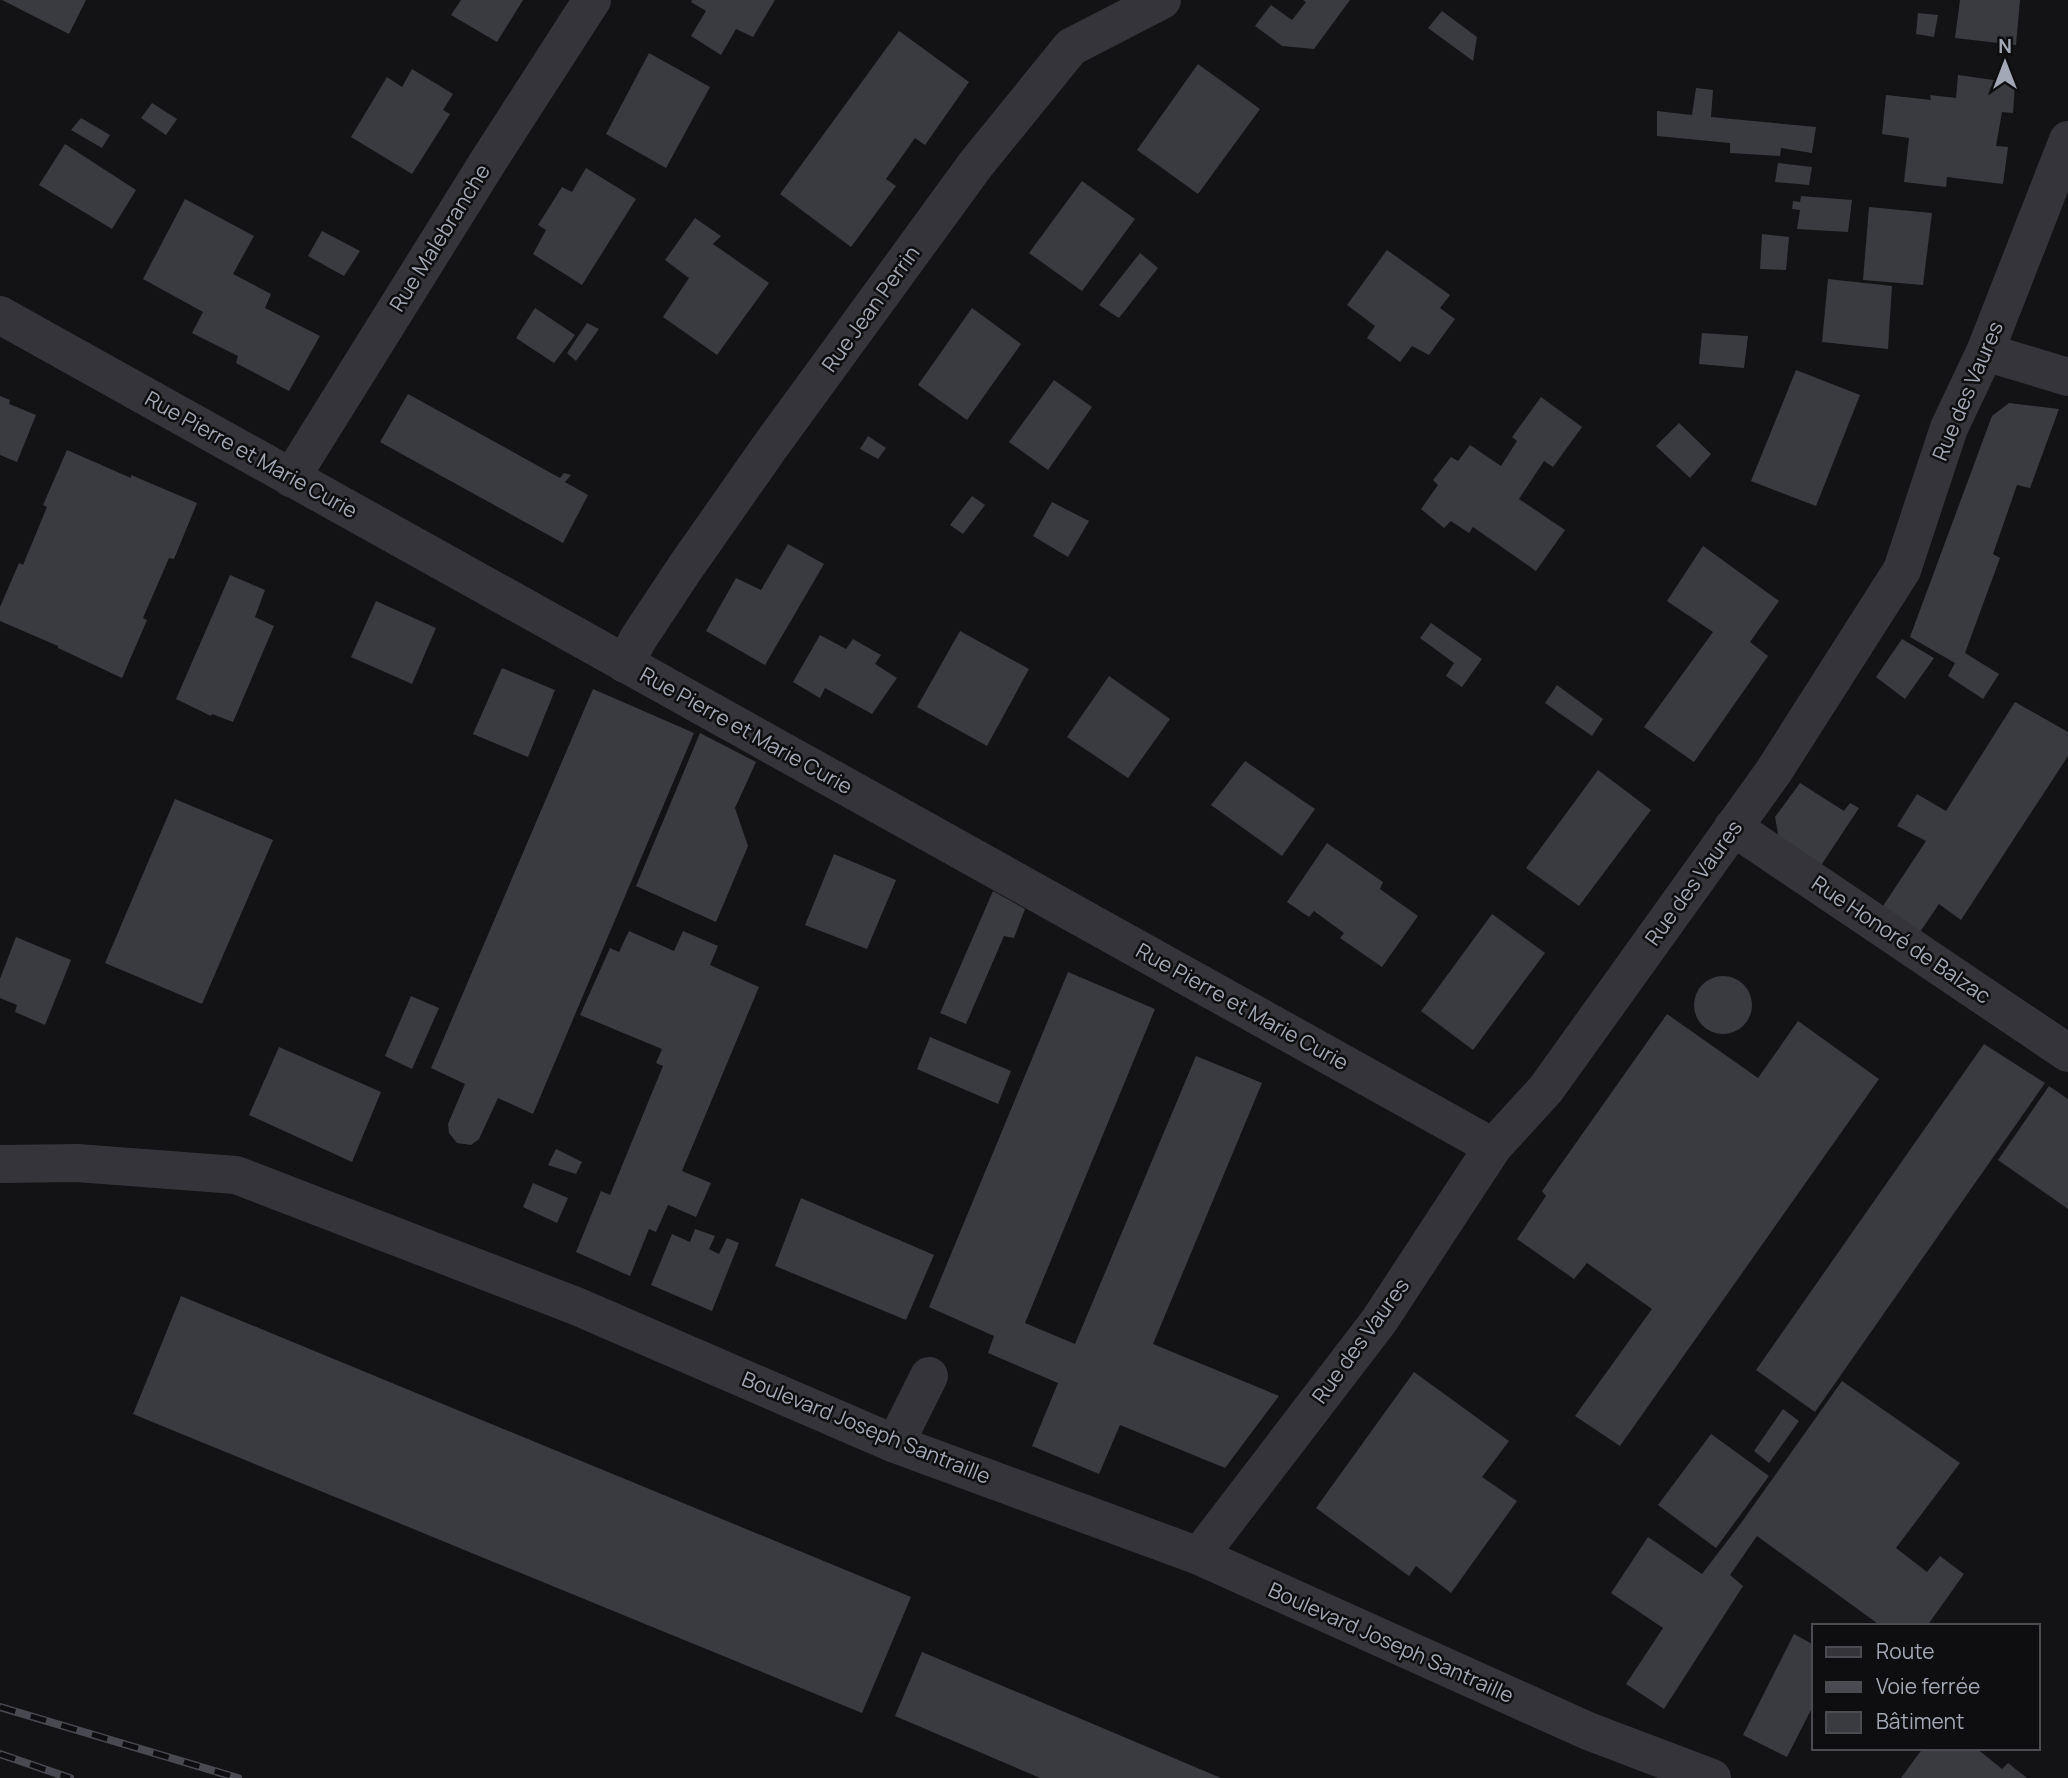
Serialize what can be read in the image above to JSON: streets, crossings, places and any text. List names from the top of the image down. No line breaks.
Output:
{"streets":{"street":["Rue Malebranche","Rue Jean Perrin","Rue des Vaures","Rue Pierre et Marie Curie","Rue Honoré de Balzac","Boulevard Joseph Santraille"]},"crossings":[["Rue Malebranche","Rue Pierre et Marie Curie"],["Rue Jean Perrin","Rue Pierre et Marie Curie"],["Rue des Vaures","Rue Pierre et Marie Curie"],["Rue des Vaures","Rue Honoré de Balzac"],["Rue des Vaures","Boulevard Joseph Santraille"]],"legend":["Route","Voie ferrée","Bâtiment"],"north":"top"}
